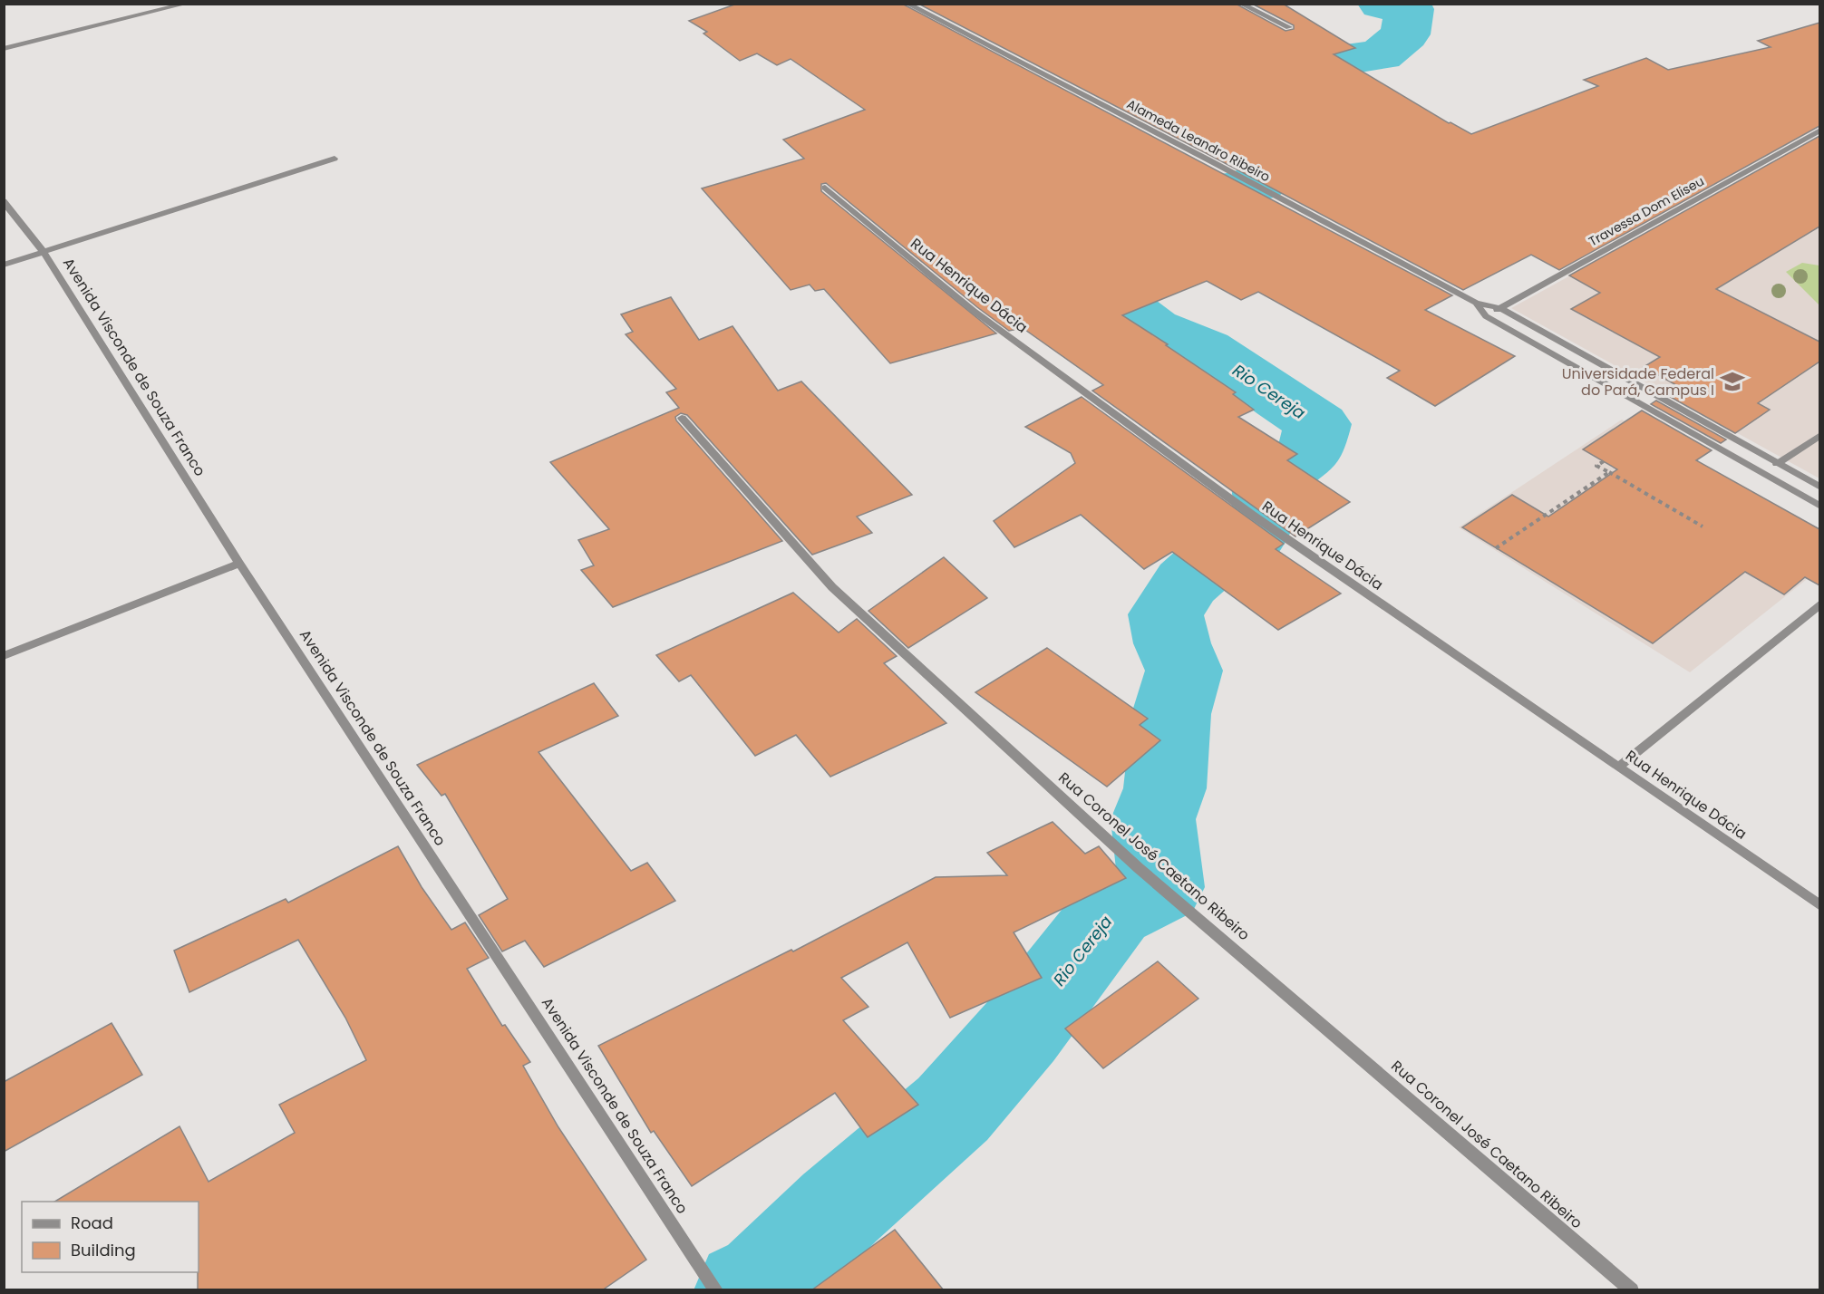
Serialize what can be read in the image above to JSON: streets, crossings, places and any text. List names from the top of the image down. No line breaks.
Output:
{"streets":{"street":["Alameda Leandro Ribeiro","Travessa Dom Eliseu","Rua Henrique Dácia","Avenida Visconde de Souza Franco","Rua Coronel José Caetano Ribeiro"]},"water":["Rio Cereja"],"places":{"school or university":["Universidade Federal do Pará, Campus I"]},"legend":["Road","Building"]}
